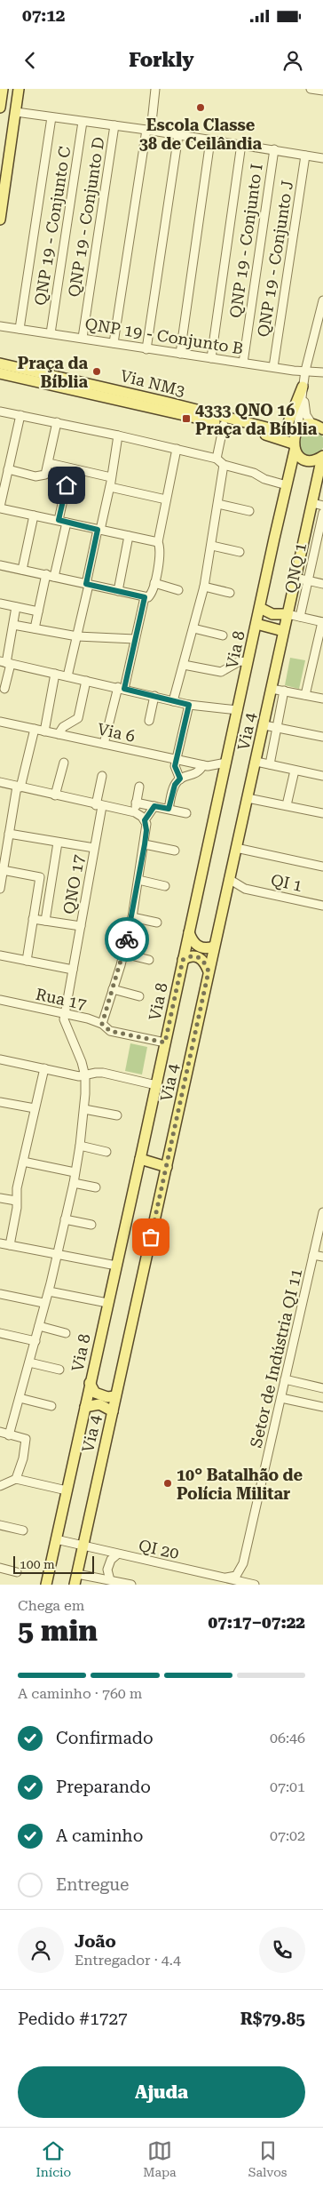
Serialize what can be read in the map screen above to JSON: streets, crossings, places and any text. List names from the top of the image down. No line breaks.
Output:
{"streets":{"main road":["Via NM3","Via 8","Via 4"],"street":["QNP 19 - Conjunto D","QNP 19 - Conjunto C","QNP 19 - Conjunto I","QNP 19 - Conjunto J","QNP 19 - Conjunto B","QNQ 1","Via 6","QI 1","QNO 17","Rua 17","Setor de Indústria QI 11","QI 20"]},"crossings":[["QNP 19 - Conjunto D","QNP 19 - Conjunto B"],["QNP 19 - Conjunto C","QNP 19 - Conjunto B"],["QNP 19 - Conjunto I","QNP 19 - Conjunto B"],["QNP 19 - Conjunto J","QNP 19 - Conjunto B"],["Via NM3","Via 8"],["Via NM3","Via 4"],["QNQ 1","Via 4"],["Via 8","Via 6"],["Via 8","Rua 17"],["Via 8","QI 20"],["Via 4","QI 1"],["Via 4","QI 20"],["QNO 17","Rua 17"]],"places":{"other":["Escola Classe 38 de Ceilândia","Praça da Bíblia","10° Batalhão de Polícia Militar"],"transit":["4333 QNO 16 Praça da Bíblia"]},"scale_bar":"100 m","page":{"status":"07:12","header":"Forkly","scale":"100 m","heading":["5 min","Chega em","07:17–07:22"],"panel":["João","Entregador · 4.4","Pedido #1727","R$79.85"],"bar":"A caminho · 760 m","list":[["Confirmado","06:46"],["Preparando","07:01"],["A caminho","07:02"],"Entregue"],"buttons":"Ajuda","tabs":["Início","Mapa","Salvos"]}}
